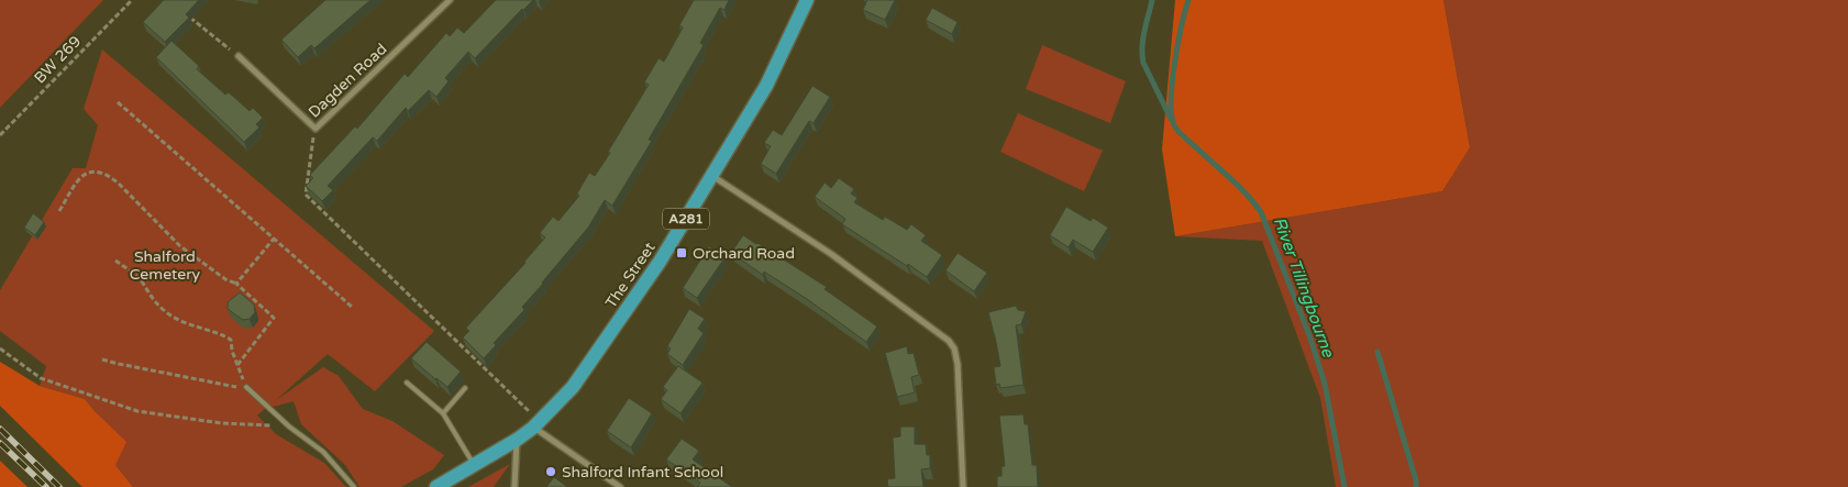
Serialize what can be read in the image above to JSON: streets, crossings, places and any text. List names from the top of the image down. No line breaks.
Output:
{"streets":{"main road":["A281","The Street"],"street":["Dagden Road"],"path":["BW 269"]},"water":["River Tillingbourne"],"parks":["Shalford Cemetery"],"places":{"transit":["Orchard Road"],"other":["Shalford Infant School"]}}
